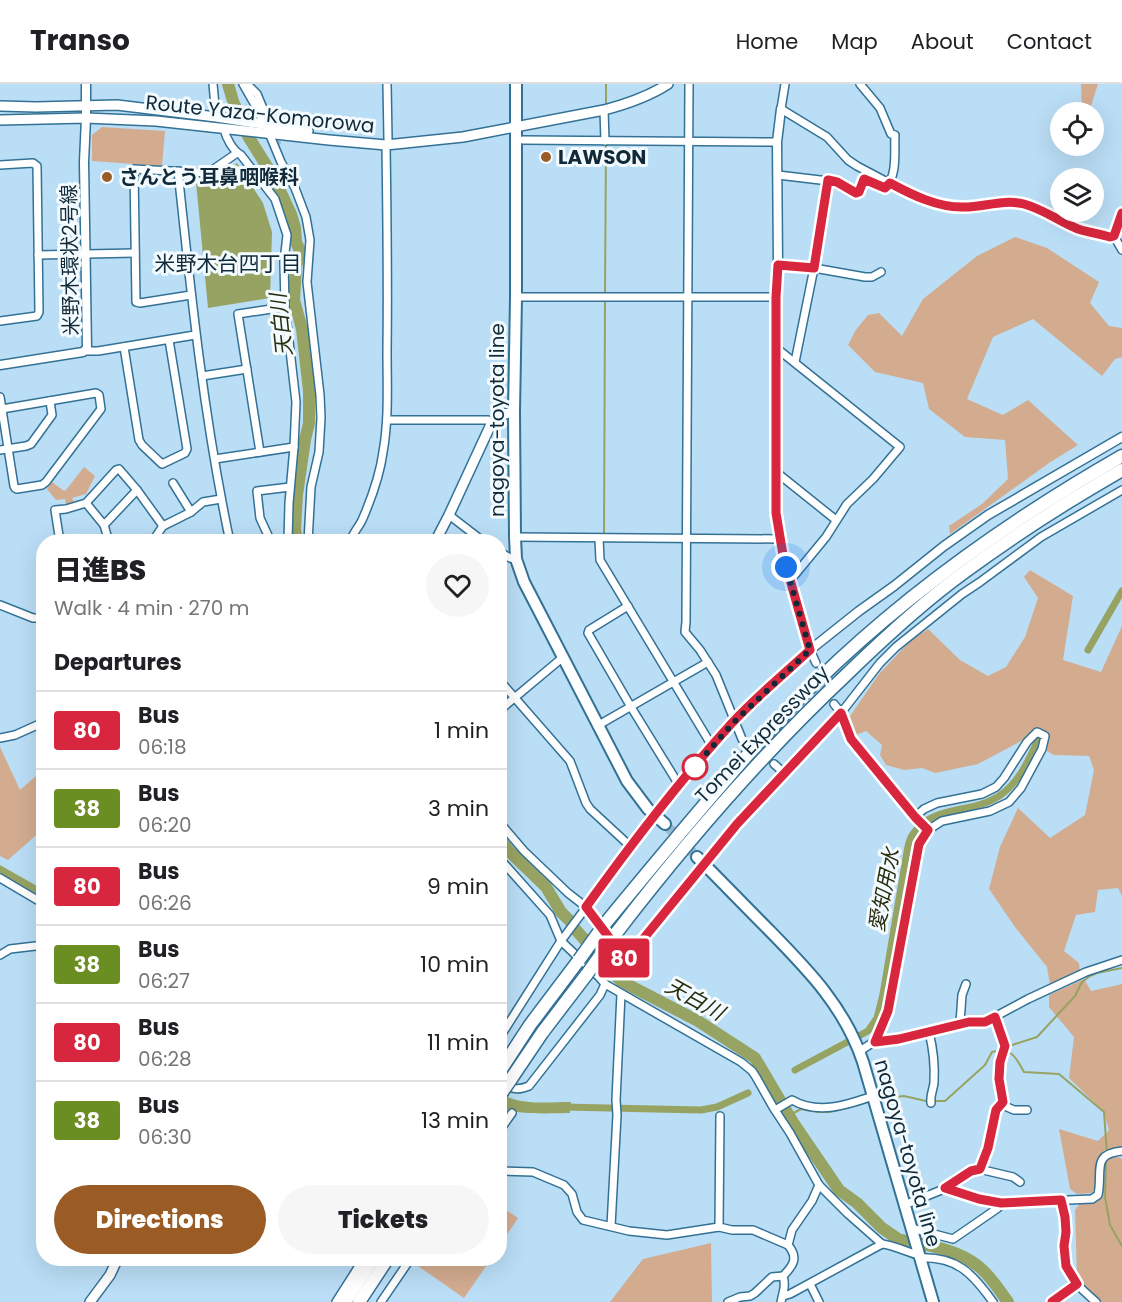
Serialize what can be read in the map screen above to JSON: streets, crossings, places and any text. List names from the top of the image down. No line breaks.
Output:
{"streets":{"highway":["Tomei Expressway"],"main road":["Route Yaza-Komorowa","nagoya-toyota line"],"street":["米野木環状2号線"]},"crossings":[["Route Yaza-Komorowa","米野木環状2号線"],["Route Yaza-Komorowa","nagoya-toyota line"]],"districts":["米野木台四丁目"],"water":["天白川","愛知用水"],"places":["LAWSON","さんとう耳鼻咽喉科"],"lines":["bus line 80"],"page":{"header":"Transo","nav":["Home","Map","About","Contact"],"on_map":"80","heading":[["日進BS","Walk · 4 min · 270 m"],"Departures"],"list":[{"mark":"80","name":"Bus","note":"06:18","value":"1 min"},{"mark":"38","name":"Bus","note":"06:20","value":"3 min"},{"mark":"80","name":"Bus","note":"06:26","value":"9 min"},{"mark":"38","name":"Bus","note":"06:27","value":"10 min"},{"mark":"80","name":"Bus","note":"06:28","value":"11 min"},{"mark":"38","name":"Bus","note":"06:30","value":"13 min"}],"buttons":["Directions","Tickets"]}}
